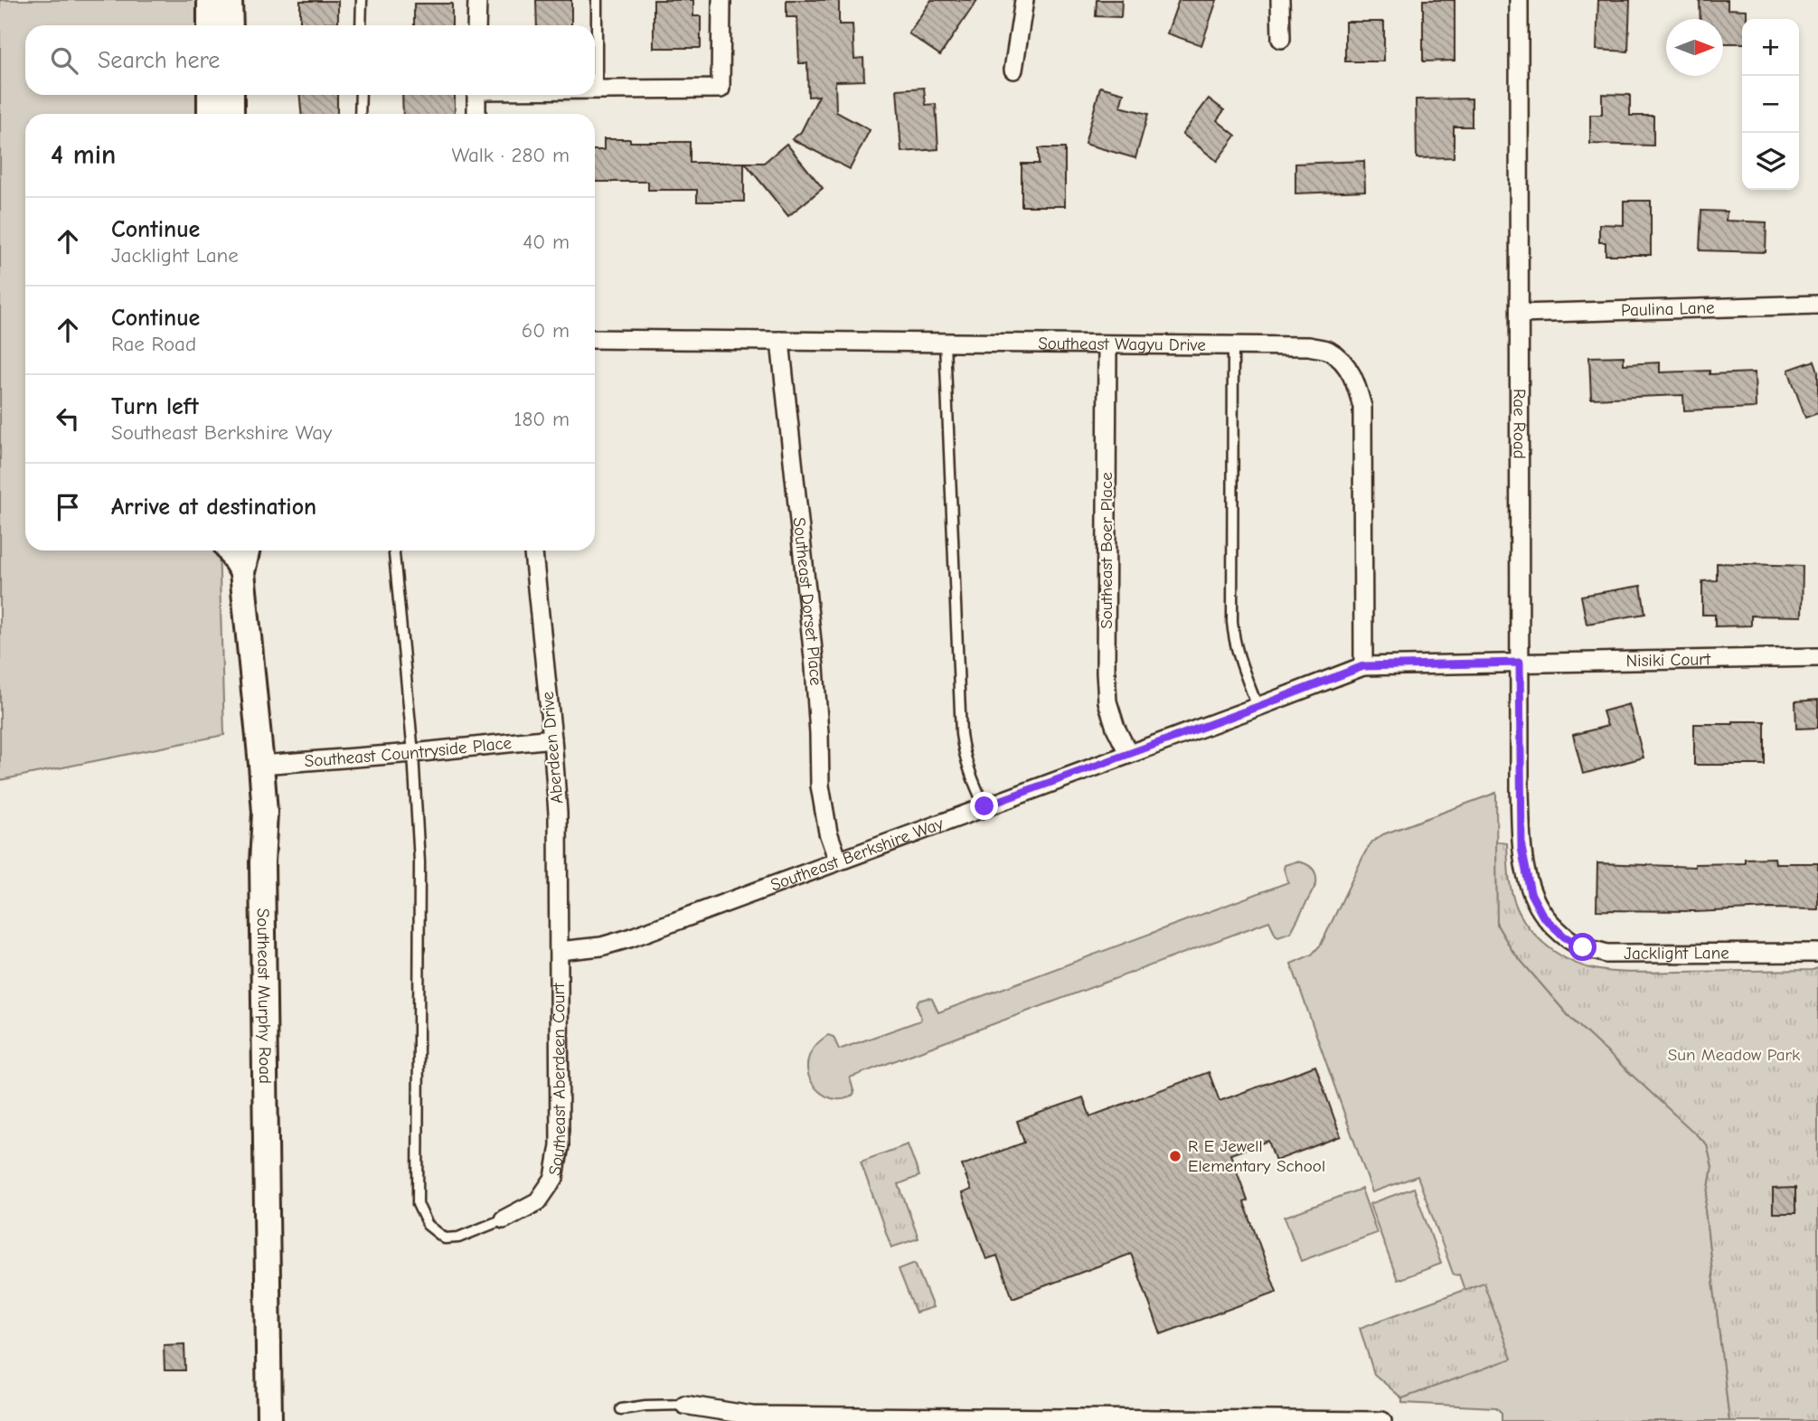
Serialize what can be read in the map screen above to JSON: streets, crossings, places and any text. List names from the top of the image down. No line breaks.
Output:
{"streets":{"main road":["Southeast Murphy Road"],"street":["Paulina Lane","Southeast Wagyu Drive","Rae Road","Southeast Boer Place","Southeast Dorset Place","Nisiki Court","Aberdeen Drive","Southeast Countryside Place","Southeast Berkshire Way","Jacklight Lane","Southeast Aberdeen Court"]},"crossings":[["Paulina Lane","Rae Road"],["Southeast Wagyu Drive","Southeast Boer Place"],["Southeast Wagyu Drive","Southeast Dorset Place"],["Southeast Wagyu Drive","Southeast Berkshire Way"],["Rae Road","Nisiki Court"],["Rae Road","Southeast Berkshire Way"],["Rae Road","Jacklight Lane"],["Southeast Boer Place","Southeast Berkshire Way"],["Southeast Dorset Place","Southeast Berkshire Way"],["Nisiki Court","Southeast Berkshire Way"],["Aberdeen Drive","Southeast Countryside Place"],["Aberdeen Drive","Southeast Berkshire Way"],["Aberdeen Drive","Southeast Aberdeen Court"],["Southeast Countryside Place","Southeast Murphy Road"],["Southeast Berkshire Way","Southeast Aberdeen Court"]],"parks":["Sun Meadow Park"],"places":["R E Jewell Elementary School"],"north":"right","page":{"map_buttons":["+","−"],"search":"Search here","heading":["4 min","Walk · 280 m"],"list":[["Continue","Jacklight Lane","40 m"],["Continue","Rae Road","60 m"],["Turn left","Southeast Berkshire Way","180 m"],"Arrive at destination"]}}
